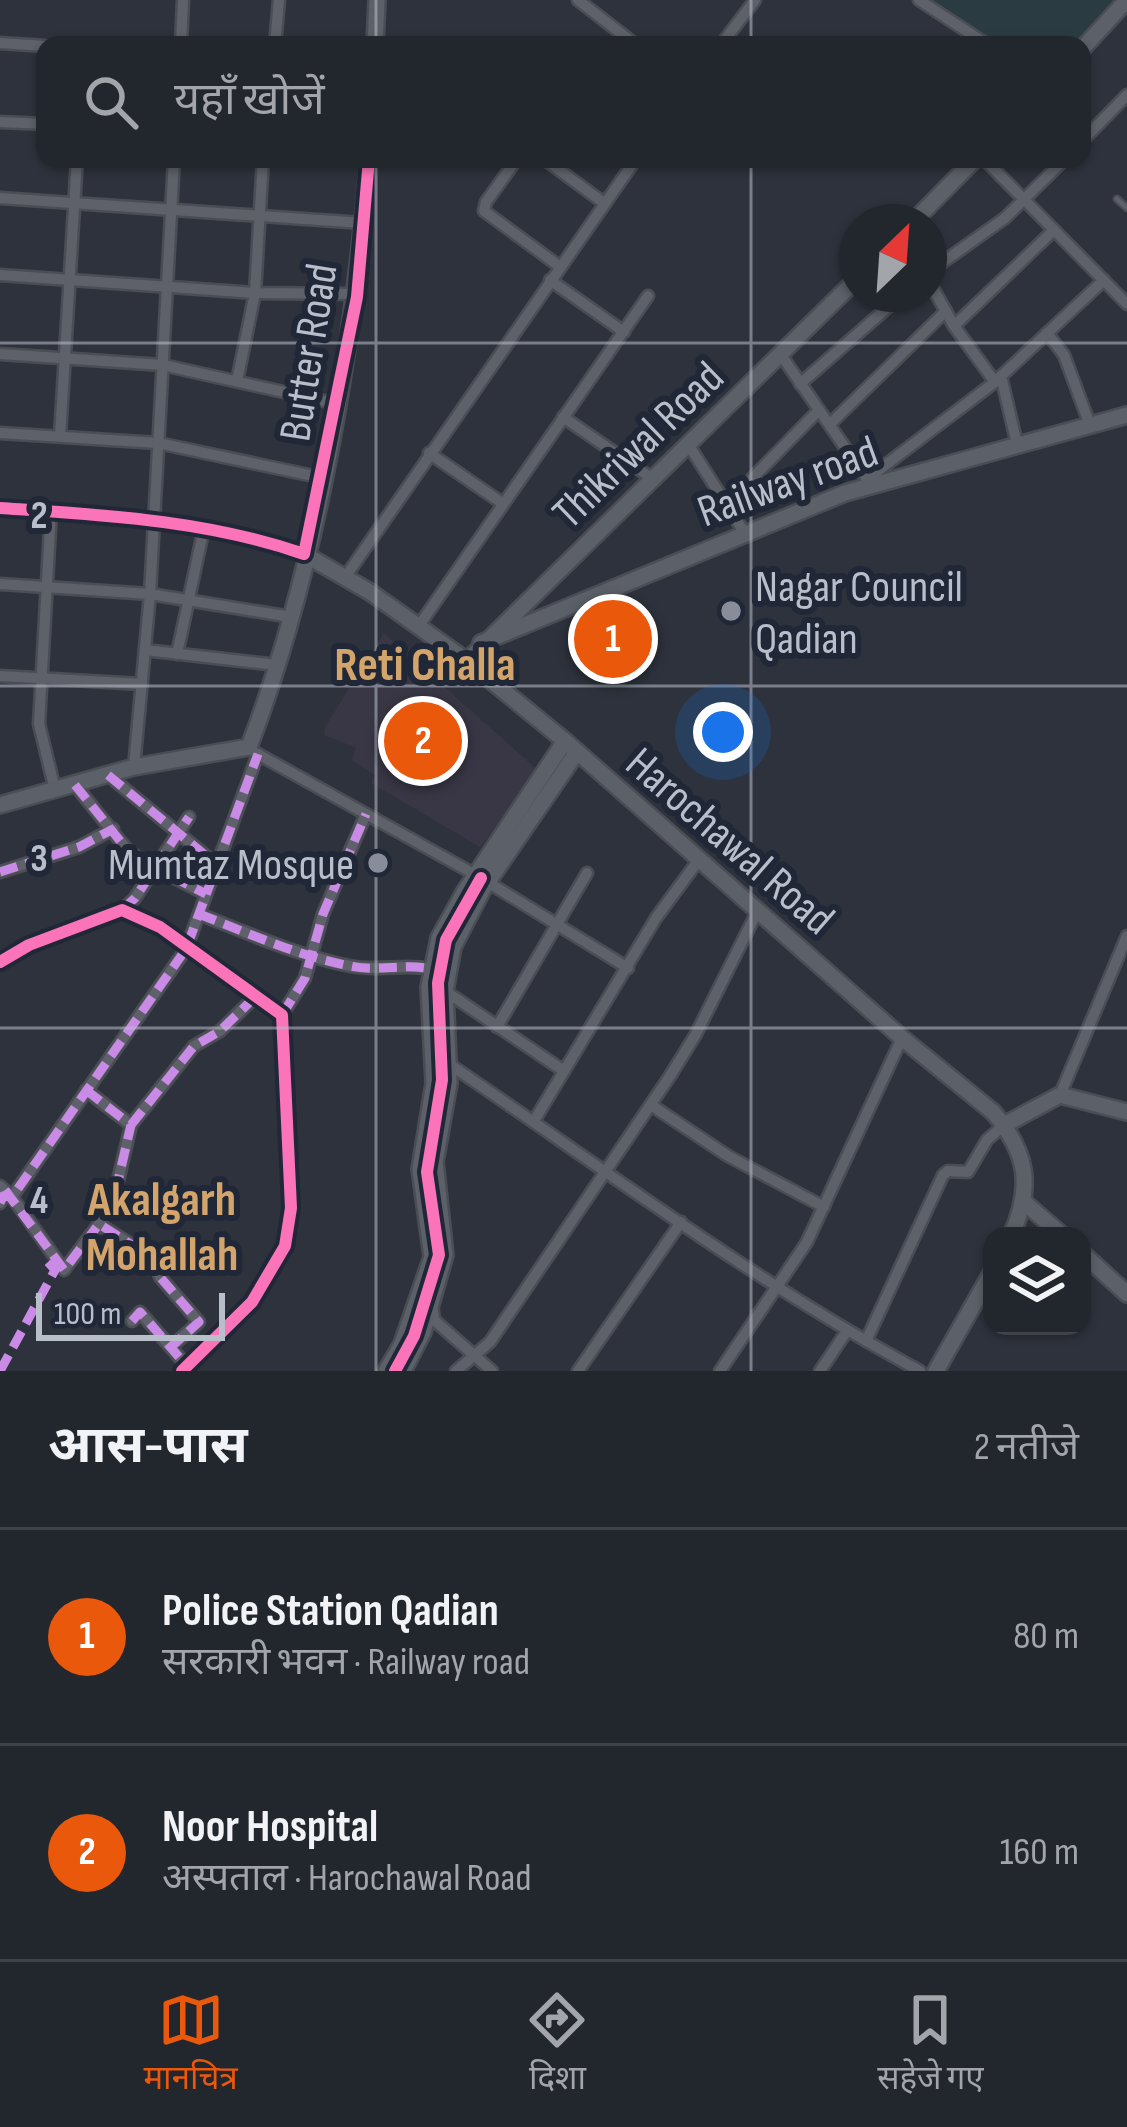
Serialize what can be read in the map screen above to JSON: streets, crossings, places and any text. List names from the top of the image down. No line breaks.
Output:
{"streets":{"main road":["Butter Road","Thikriwal Road","Railway road","Harochawal Road"]},"crossings":[["Butter Road","Harochawal Road"],["Thikriwal Road","Railway road"],["Thikriwal Road","Harochawal Road"]],"districts":["Reti Challa","Akalgarh Mohallah"],"places":["Nagar Council Qadian","Mumtaz Mosque"],"scale_bar":"100 m","north":"top right","page":{"search":"यहाँ खोजें","pins":["1","2"],"scale":"100 m","heading":["आस-पास","2 नतीजे"],"list":[{"mark":"1","name":"Police Station Qadian","note":"सरकारी भवन · Railway road","value":"80 m"},{"mark":"2","name":"Noor Hospital","note":"अस्पताल · Harochawal Road","value":"160 m"}],"nav":["मानचित्र","दिशा","सहेजे गए"]},"grid":{"rows":["2","3","4"]}}
